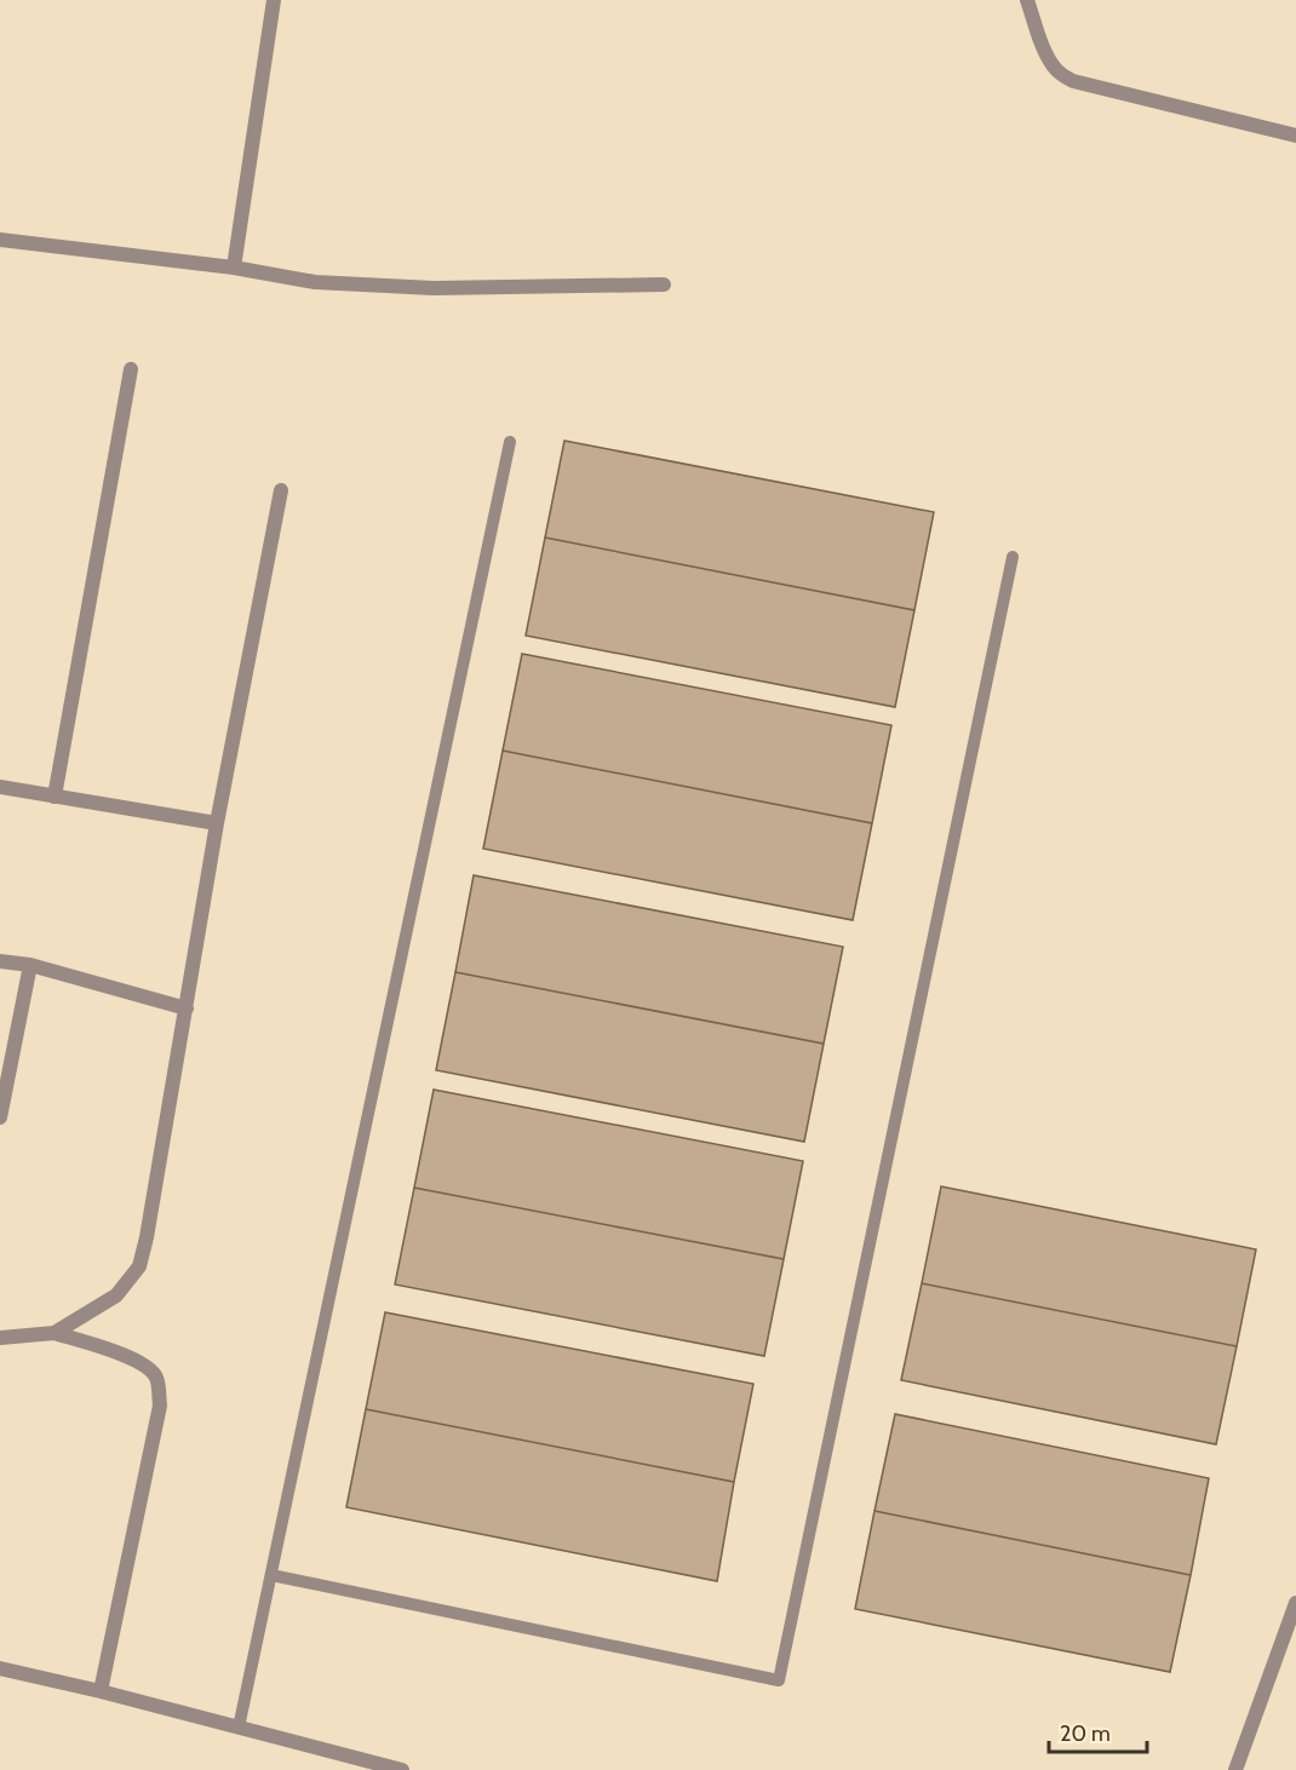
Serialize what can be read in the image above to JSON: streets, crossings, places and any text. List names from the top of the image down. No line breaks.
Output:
{"scale_bar":"20 m"}
